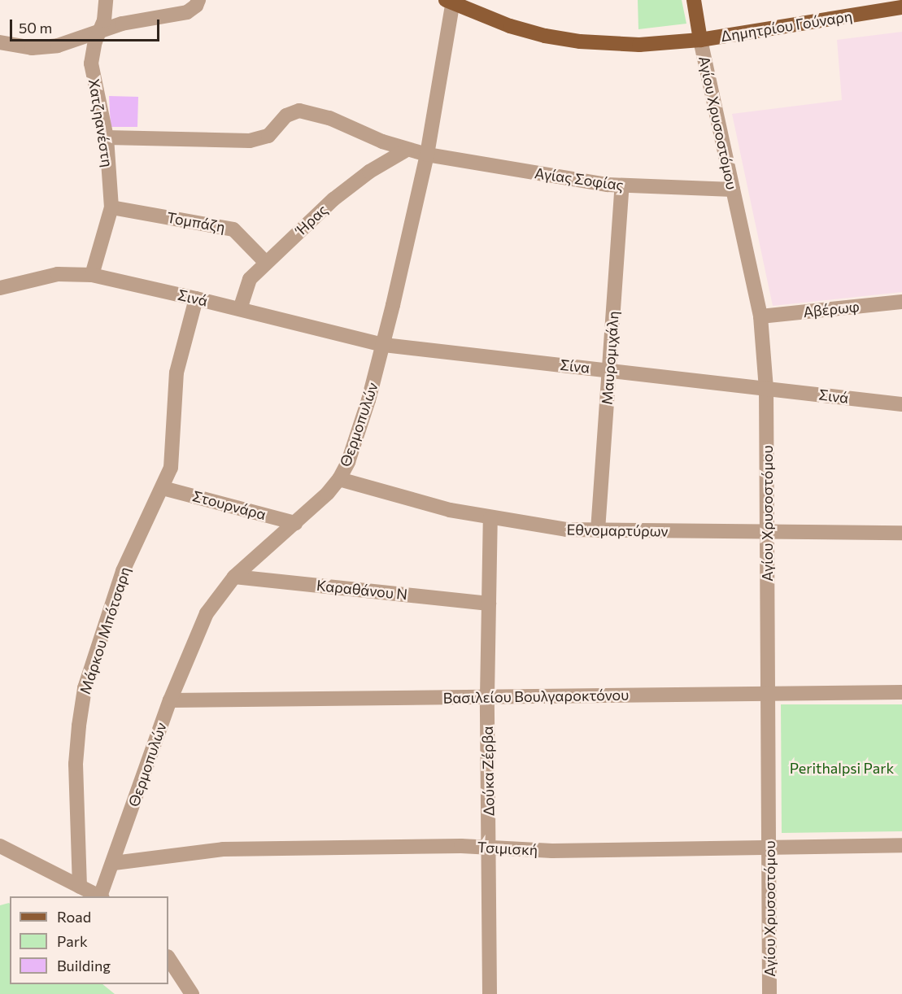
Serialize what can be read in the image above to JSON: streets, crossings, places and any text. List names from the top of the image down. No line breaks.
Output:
{"streets":{"main road":["Δημητρίου Γούναρη"],"street":["Χατζηανέστη","Αγίου Χρυσοστόμου","Αγίας Σοφίας","Ήρας","Τομπάζη","Σινά","Αβέρωφ","Μαυρομιχάλη","Σίνα","Θερμοπυλών","Στουρνάρα","Εθνομαρτύρων","Καραθάνου Ν","Μάρκου Μπότσαρη","Βασιλείου Βουλγαροκτόνου","Δούκα Ζέρβα","Τσιμισκή"]},"crossings":[["Δημητρίου Γούναρη","Αγίου Χρυσοστόμου"],["Δημητρίου Γούναρη","Θερμοπυλών"],["Χατζηανέστη","Αγίας Σοφίας"],["Χατζηανέστη","Τομπάζη"],["Χατζηανέστη","Σινά"],["Αγίου Χρυσοστόμου","Αγίας Σοφίας"],["Αγίου Χρυσοστόμου","Σινά"],["Αγίου Χρυσοστόμου","Αβέρωφ"],["Αγίου Χρυσοστόμου","Σίνα"],["Αγίου Χρυσοστόμου","Εθνομαρτύρων"],["Αγίου Χρυσοστόμου","Βασιλείου Βουλγαροκτόνου"],["Αγίου Χρυσοστόμου","Τσιμισκή"],["Αγίας Σοφίας","Ήρας"],["Αγίας Σοφίας","Μαυρομιχάλη"],["Αγίας Σοφίας","Θερμοπυλών"],["Ήρας","Τομπάζη"],["Ήρας","Σινά"],["Σινά","Σίνα"],["Σινά","Θερμοπυλών"],["Σινά","Μάρκου Μπότσαρη"],["Μαυρομιχάλη","Σίνα"],["Μαυρομιχάλη","Εθνομαρτύρων"],["Σίνα","Θερμοπυλών"],["Θερμοπυλών","Στουρνάρα"],["Θερμοπυλών","Εθνομαρτύρων"],["Θερμοπυλών","Καραθάνου Ν"],["Θερμοπυλών","Βασιλείου Βουλγαροκτόνου"],["Θερμοπυλών","Τσιμισκή"],["Στουρνάρα","Μάρκου Μπότσαρη"],["Εθνομαρτύρων","Δούκα Ζέρβα"],["Καραθάνου Ν","Δούκα Ζέρβα"],["Βασιλείου Βουλγαροκτόνου","Δούκα Ζέρβα"],["Δούκα Ζέρβα","Τσιμισκή"]],"parks":["Perithalpsi Park"],"legend":["Road","Park","Building"],"scale_bar":"50 m"}
